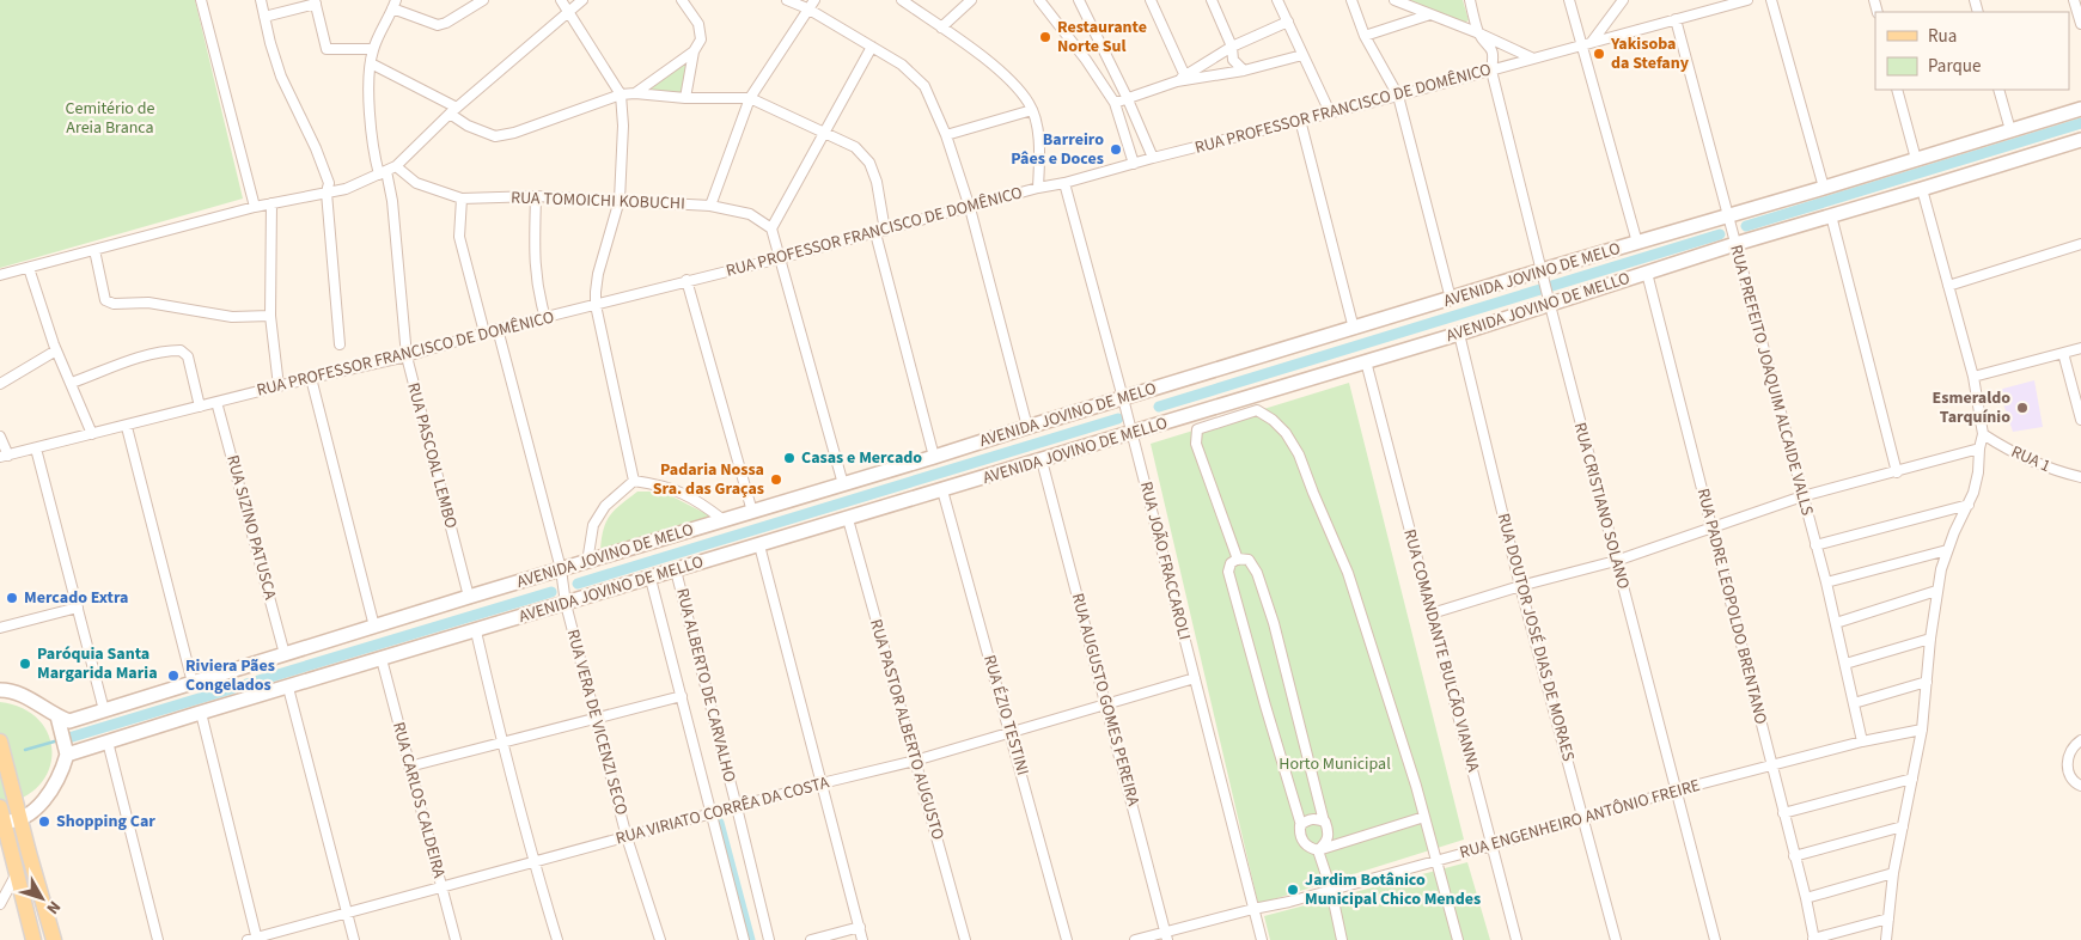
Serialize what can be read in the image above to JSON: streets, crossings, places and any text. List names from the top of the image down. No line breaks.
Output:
{"streets":{"main road":["AVENIDA JOVINO DE MELO","AVENIDA JOVINO DE MELLO"],"street":["RUA PROFESSOR FRANCISCO DE DOMÊNICO","RUA TOMOICHI KOBUCHI","RUA PREFEITO JOAQUIM ALCAIDE VALLS","RUA PASCOAL LEMBO","RUA 1","RUA CRISTIANO SOLANO","RUA SIZINO PATUSCA","RUA JOÃO FRACCAROLI","RUA PADRE LEOPOLDO BRENTANO","RUA DOUTOR JOSÉ DIAS DE MORAES","RUA COMANDANTE BULCÃO VIANNA","RUA ALBERTO DE CARVALHO","RUA AUGUSTO GOMES PEREIRA","RUA ÉZIO TESTINI","RUA VERA DE VICENZI SECO","RUA PASTOR ALBERTO AUGUSTO","RUA CARLOS CALDEIRA","RUA VIRIATO CORRÊA DA COSTA","RUA ENGENHEIRO ANTÔNIO FREIRE"]},"crossings":[["RUA PROFESSOR FRANCISCO DE DOMÊNICO","RUA PREFEITO JOAQUIM ALCAIDE VALLS"],["RUA PROFESSOR FRANCISCO DE DOMÊNICO","RUA PASCOAL LEMBO"],["RUA PROFESSOR FRANCISCO DE DOMÊNICO","RUA CRISTIANO SOLANO"],["RUA PROFESSOR FRANCISCO DE DOMÊNICO","RUA SIZINO PATUSCA"],["RUA PROFESSOR FRANCISCO DE DOMÊNICO","RUA JOÃO FRACCAROLI"],["RUA PROFESSOR FRANCISCO DE DOMÊNICO","RUA VERA DE VICENZI SECO"],["AVENIDA JOVINO DE MELO","RUA PREFEITO JOAQUIM ALCAIDE VALLS"],["AVENIDA JOVINO DE MELO","RUA PASCOAL LEMBO"],["AVENIDA JOVINO DE MELO","RUA CRISTIANO SOLANO"],["AVENIDA JOVINO DE MELO","RUA SIZINO PATUSCA"],["AVENIDA JOVINO DE MELO","RUA JOÃO FRACCAROLI"],["AVENIDA JOVINO DE MELO","RUA VERA DE VICENZI SECO"],["AVENIDA JOVINO DE MELLO","RUA PREFEITO JOAQUIM ALCAIDE VALLS"],["AVENIDA JOVINO DE MELLO","RUA CRISTIANO SOLANO"],["AVENIDA JOVINO DE MELLO","RUA JOÃO FRACCAROLI"],["AVENIDA JOVINO DE MELLO","RUA PADRE LEOPOLDO BRENTANO"],["AVENIDA JOVINO DE MELLO","RUA DOUTOR JOSÉ DIAS DE MORAES"],["AVENIDA JOVINO DE MELLO","RUA COMANDANTE BULCÃO VIANNA"],["AVENIDA JOVINO DE MELLO","RUA ALBERTO DE CARVALHO"],["AVENIDA JOVINO DE MELLO","RUA AUGUSTO GOMES PEREIRA"],["AVENIDA JOVINO DE MELLO","RUA ÉZIO TESTINI"],["AVENIDA JOVINO DE MELLO","RUA VERA DE VICENZI SECO"],["AVENIDA JOVINO DE MELLO","RUA PASTOR ALBERTO AUGUSTO"],["AVENIDA JOVINO DE MELLO","RUA CARLOS CALDEIRA"],["RUA PREFEITO JOAQUIM ALCAIDE VALLS","RUA ENGENHEIRO ANTÔNIO FREIRE"],["RUA CRISTIANO SOLANO","RUA ENGENHEIRO ANTÔNIO FREIRE"],["RUA JOÃO FRACCAROLI","RUA VIRIATO CORRÊA DA COSTA"],["RUA JOÃO FRACCAROLI","RUA ENGENHEIRO ANTÔNIO FREIRE"],["RUA PADRE LEOPOLDO BRENTANO","RUA ENGENHEIRO ANTÔNIO FREIRE"],["RUA DOUTOR JOSÉ DIAS DE MORAES","RUA ENGENHEIRO ANTÔNIO FREIRE"],["RUA COMANDANTE BULCÃO VIANNA","RUA ENGENHEIRO ANTÔNIO FREIRE"],["RUA ALBERTO DE CARVALHO","RUA VIRIATO CORRÊA DA COSTA"],["RUA AUGUSTO GOMES PEREIRA","RUA VIRIATO CORRÊA DA COSTA"],["RUA AUGUSTO GOMES PEREIRA","RUA ENGENHEIRO ANTÔNIO FREIRE"],["RUA ÉZIO TESTINI","RUA VIRIATO CORRÊA DA COSTA"],["RUA VERA DE VICENZI SECO","RUA VIRIATO CORRÊA DA COSTA"],["RUA PASTOR ALBERTO AUGUSTO","RUA VIRIATO CORRÊA DA COSTA"],["RUA CARLOS CALDEIRA","RUA VIRIATO CORRÊA DA COSTA"]],"parks":["Cemitério de Areia Branca","Horto Municipal"],"places":["Restaurante Norte Sul","Yakisoba da Stefany","Barreiro Pâes e Doces","Esmeraldo Tarquínio","Casas e Mercado","Padaria Nossa Sra. das Graças","Mercado Extra","Paróquia Santa Margarida Maria","Riviera Pães Congelados","Shopping Car","Jardim Botânico Municipal Chico Mendes"],"legend":["Rua","Parque"],"north":"bottom right"}
